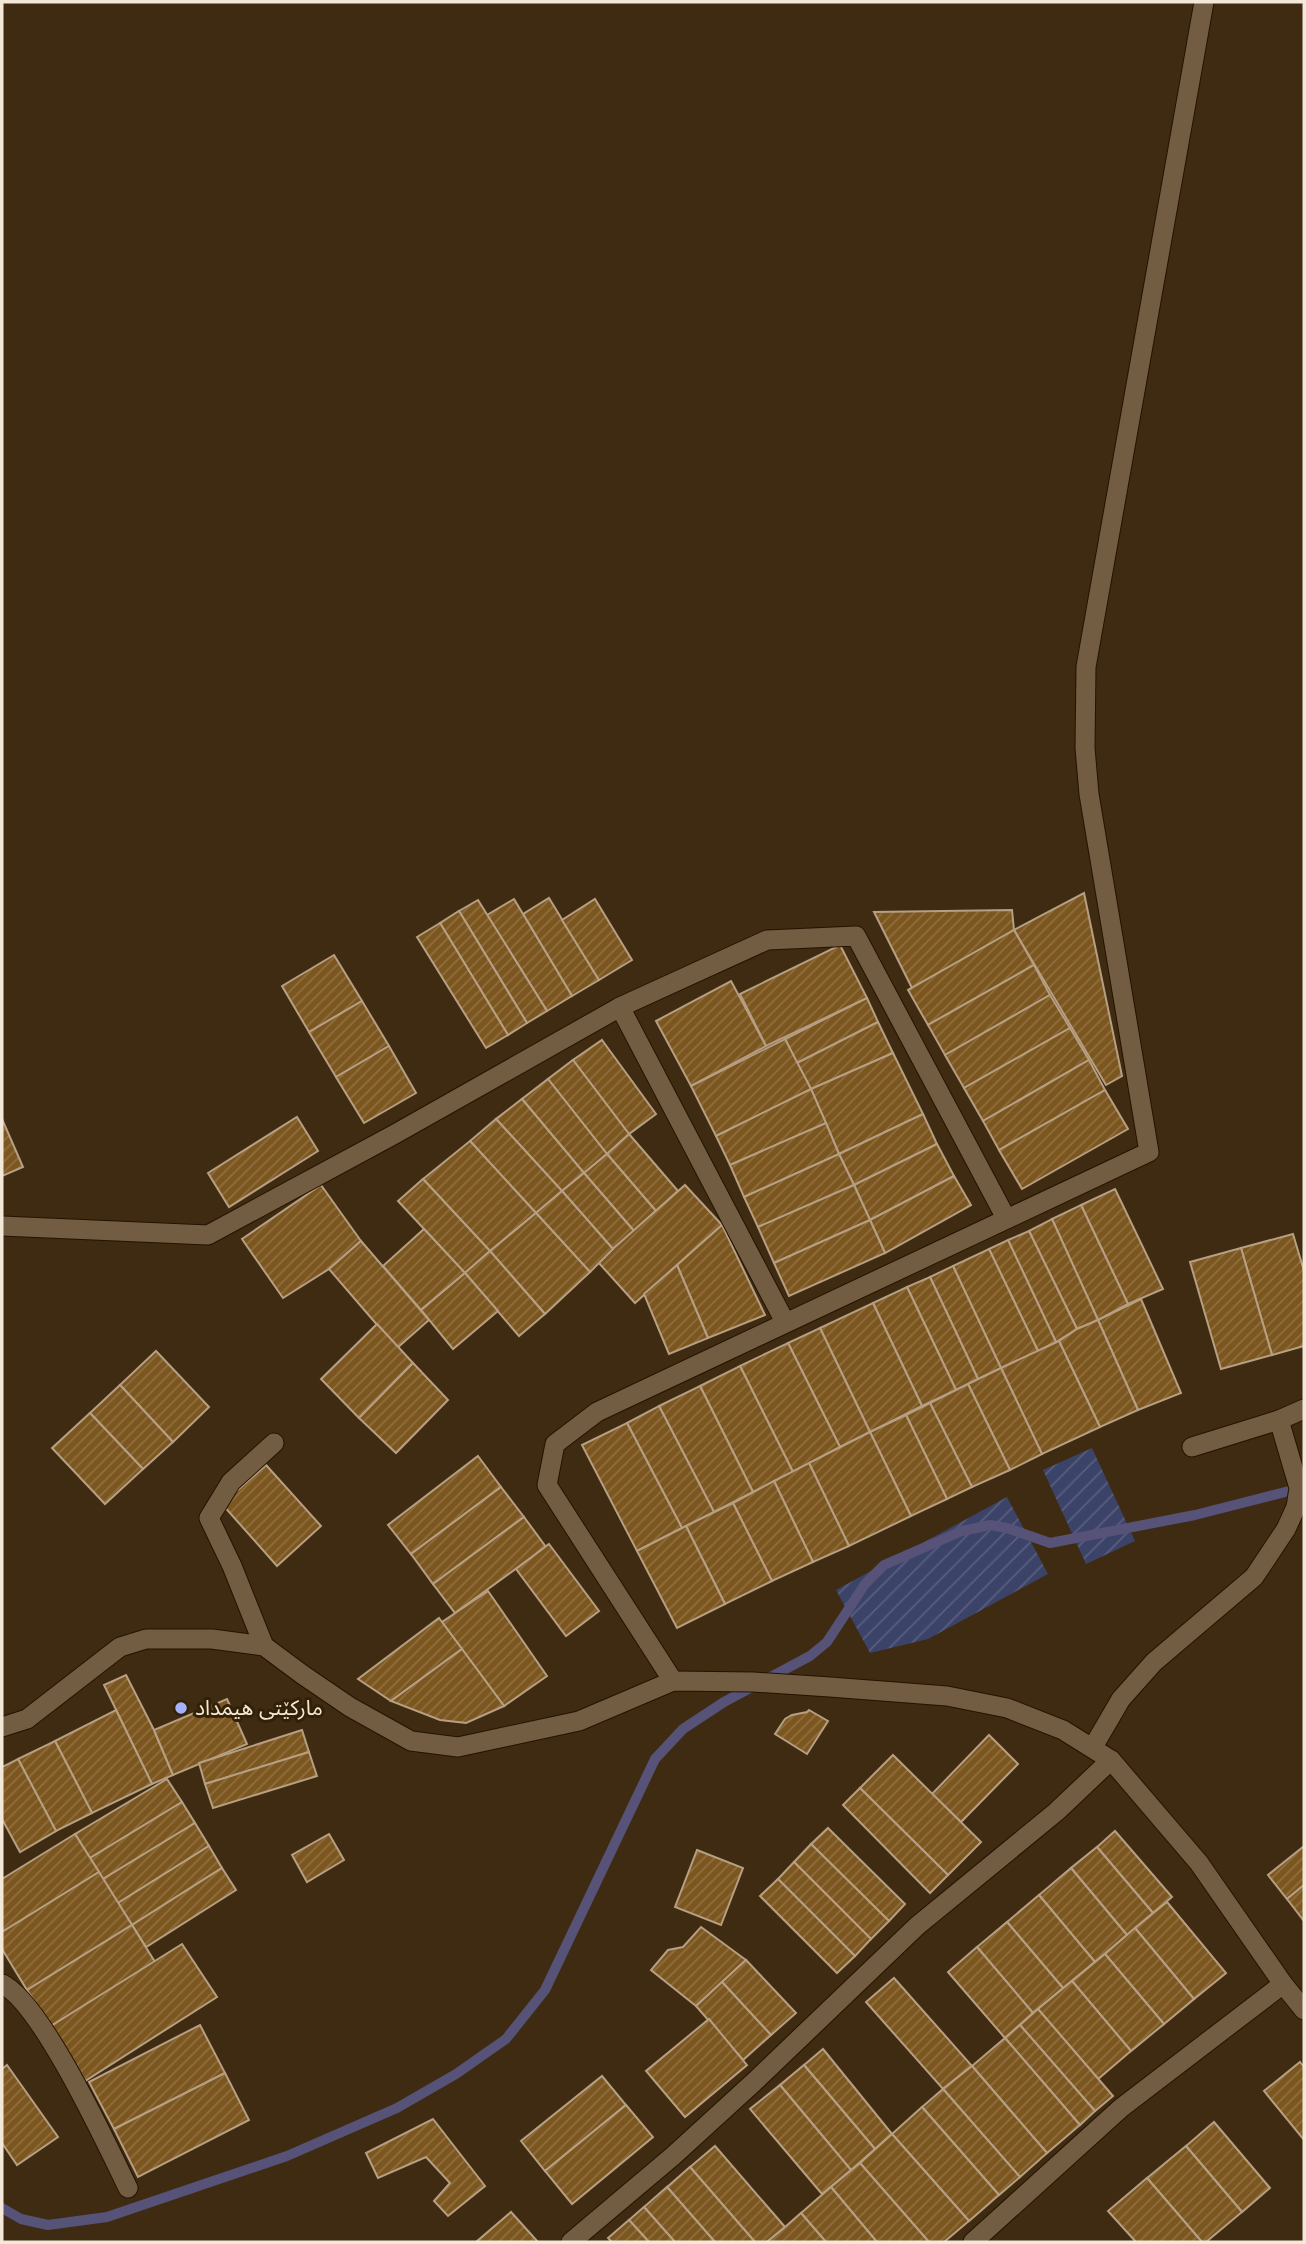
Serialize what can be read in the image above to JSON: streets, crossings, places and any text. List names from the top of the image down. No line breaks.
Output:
{"places":["مارکێتی هیمداد"]}
